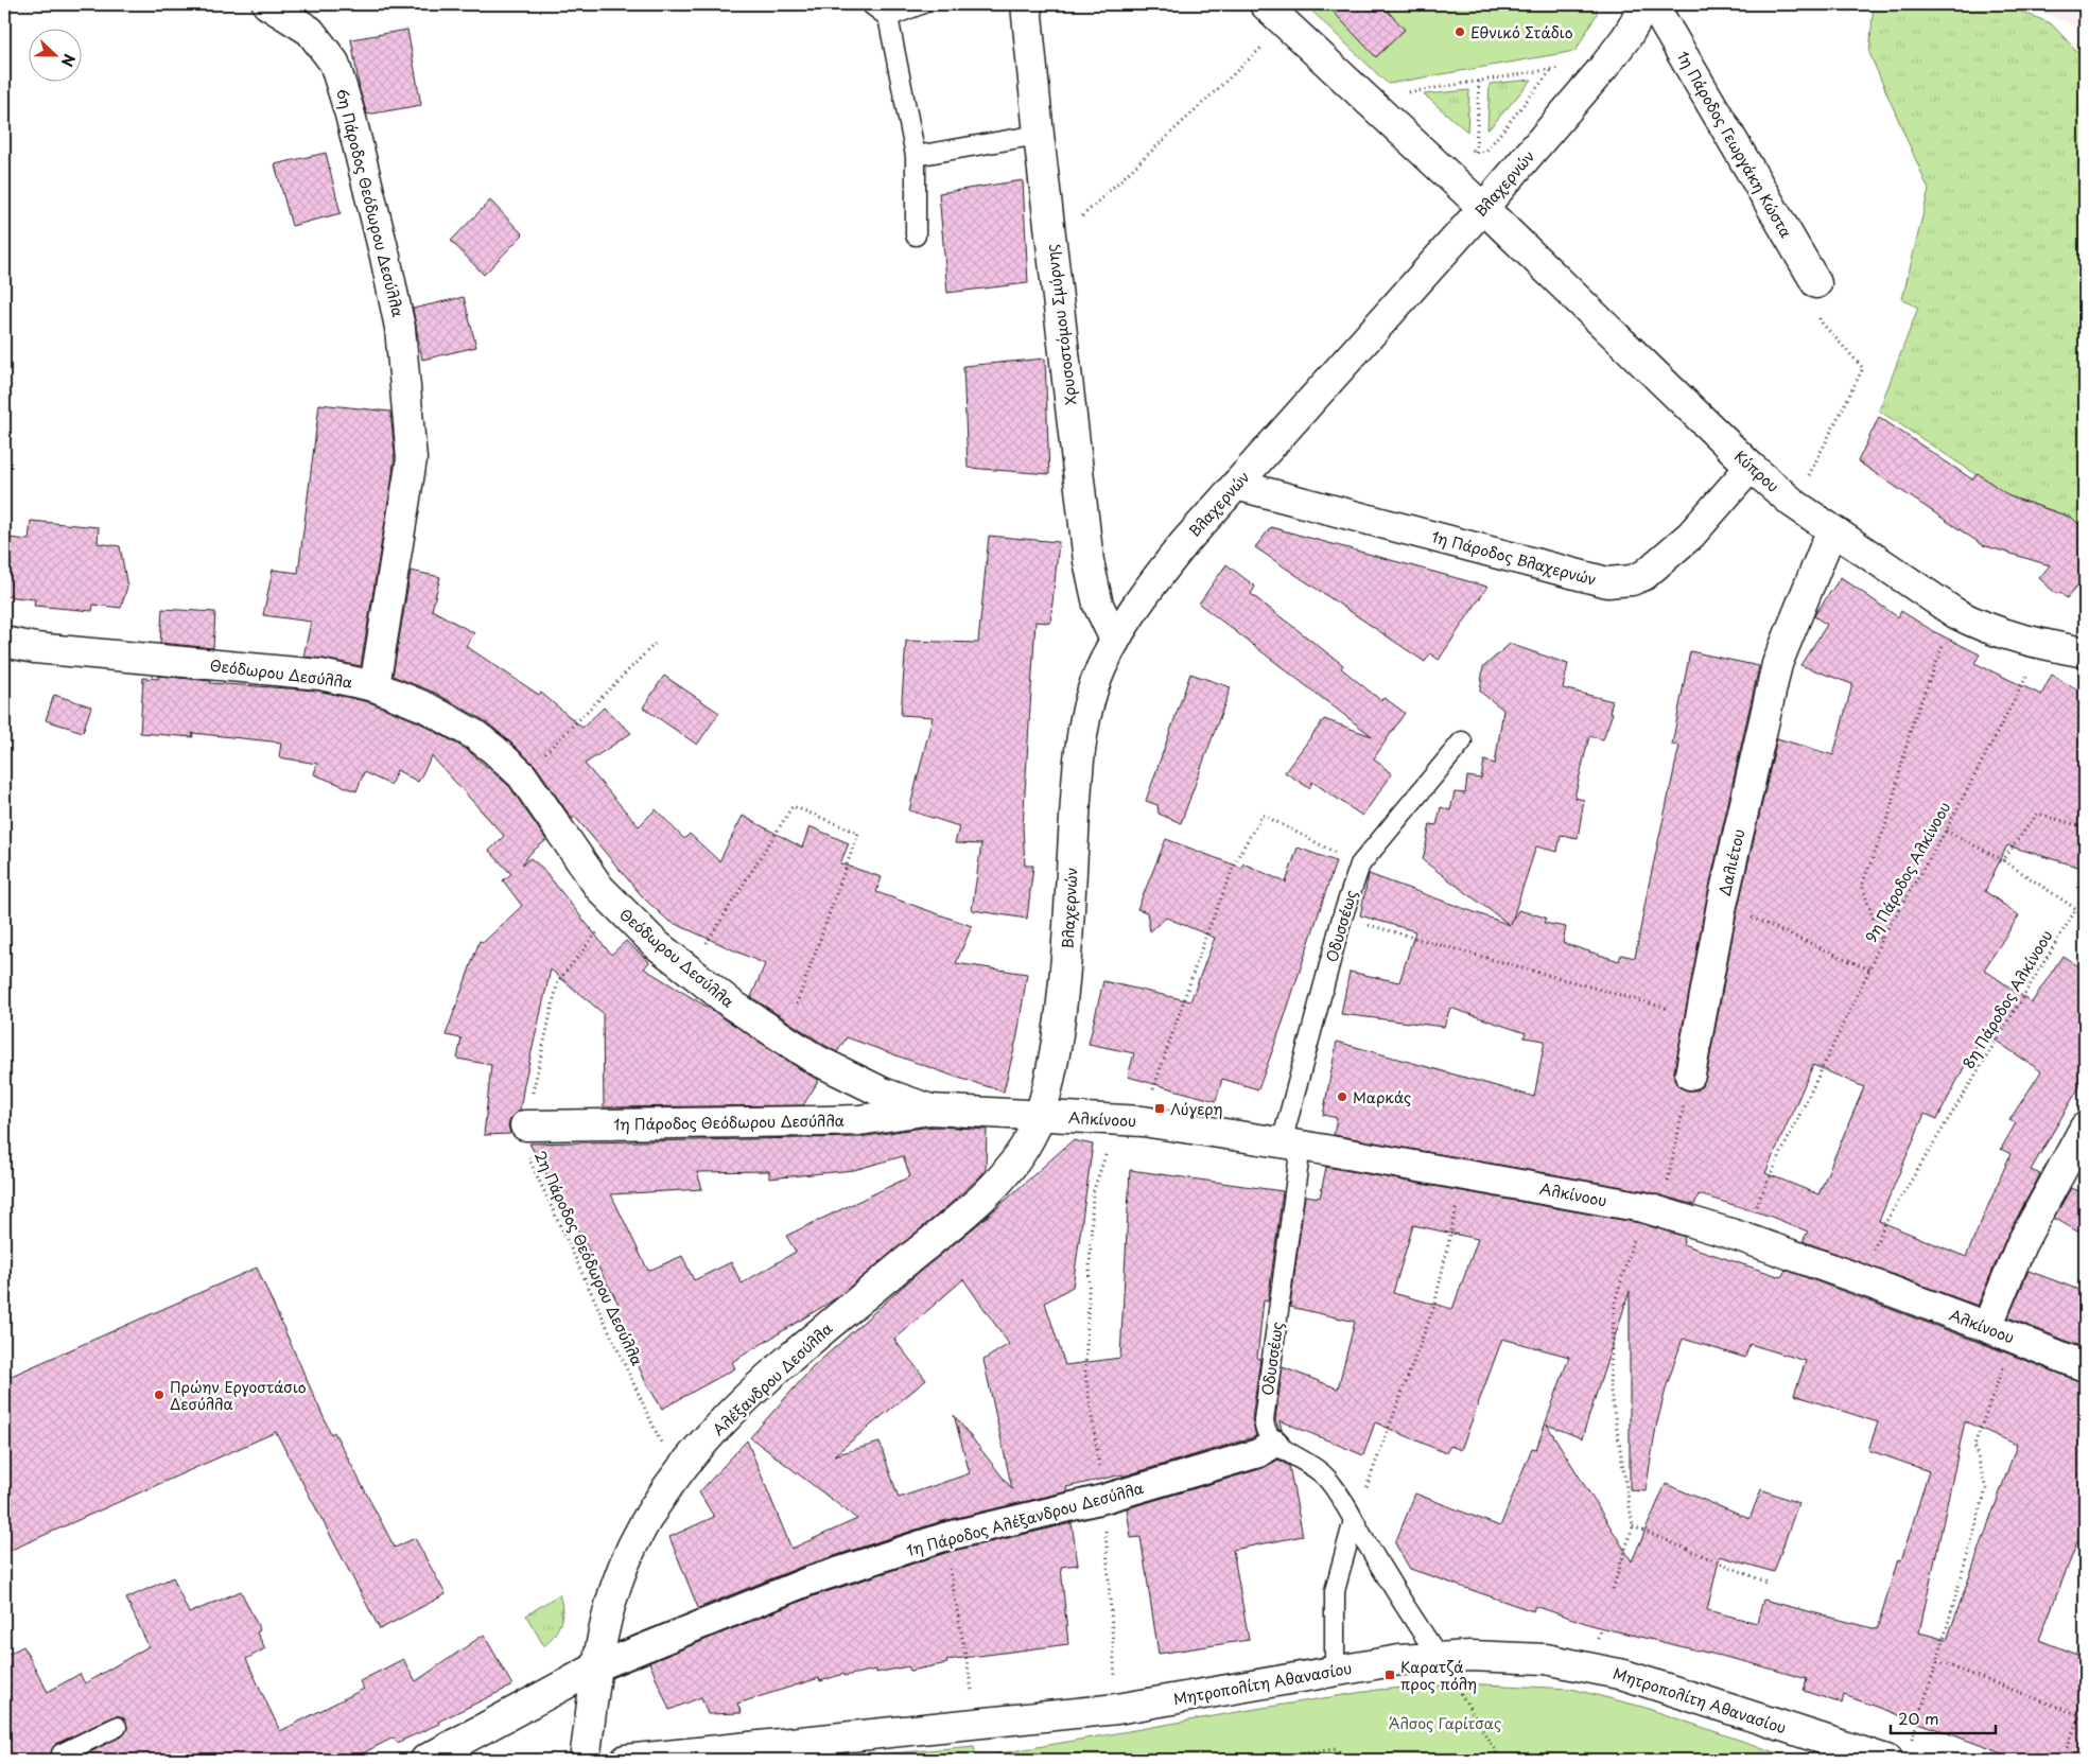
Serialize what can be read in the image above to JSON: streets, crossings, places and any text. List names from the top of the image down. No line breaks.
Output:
{"streets":{"street":["1η Πάροδος Γεωργάκη Κώστα","Βλαχερνών","6η Πάροδος Θεόδωρου Δεσύλλα","Χρυσοστόμου Σμύρνης","Κύπρου","1η Πάροδος Βλαχερνών","Θεόδωρου Δεσύλλα","Δαλιέτου","Αλκίνοου","1η Πάροδος Θεόδωρου Δεσύλλα","Αλέξανδρου Δεσύλλα","1η Πάροδος Αλέξανδρου Δεσύλλα","Μητροπολίτη Αθανασίου"],"lane":["Οδυσσέως"],"path":["9η Πάροδος Αλκίνοου","8η Πάροδος Αλκίνοου","2η Πάροδος Θεόδωρου Δεσύλλα"]},"crossings":[["Βλαχερνών","Χρυσοστόμου Σμύρνης"],["Βλαχερνών","Κύπρου"],["Βλαχερνών","1η Πάροδος Βλαχερνών"],["Βλαχερνών","Θεόδωρου Δεσύλλα"],["Βλαχερνών","Αλκίνοου"],["Βλαχερνών","Αλέξανδρου Δεσύλλα"],["6η Πάροδος Θεόδωρου Δεσύλλα","Θεόδωρου Δεσύλλα"],["Κύπρου","1η Πάροδος Βλαχερνών"],["Κύπρου","Δαλιέτου"],["Κύπρου","9η Πάροδος Αλκίνοου"],["Θεόδωρου Δεσύλλα","Αλκίνοου"],["Θεόδωρου Δεσύλλα","1η Πάροδος Θεόδωρου Δεσύλλα"],["Θεόδωρου Δεσύλλα","2η Πάροδος Θεόδωρου Δεσύλλα"],["Θεόδωρου Δεσύλλα","Αλέξανδρου Δεσύλλα"],["Οδυσσέως","Αλκίνοου"],["Οδυσσέως","1η Πάροδος Αλέξανδρου Δεσύλλα"],["Αλκίνοου","Αλέξανδρου Δεσύλλα"],["1η Πάροδος Θεόδωρου Δεσύλλα","2η Πάροδος Θεόδωρου Δεσύλλα"],["2η Πάροδος Θεόδωρου Δεσύλλα","Αλέξανδρου Δεσύλλα"],["Αλέξανδρου Δεσύλλα","1η Πάροδος Αλέξανδρου Δεσύλλα"]],"parks":["Άλσος Γαρίτσας"],"places":{"other":["Εθνικό Στάδιο","Μαρκάς","Πρώην Εργοστάσιο Δεσύλλα"],"transit":["Λύγερη","Καρατζά προς πόλη"]},"scale_bar":"20 m","north":"right"}
